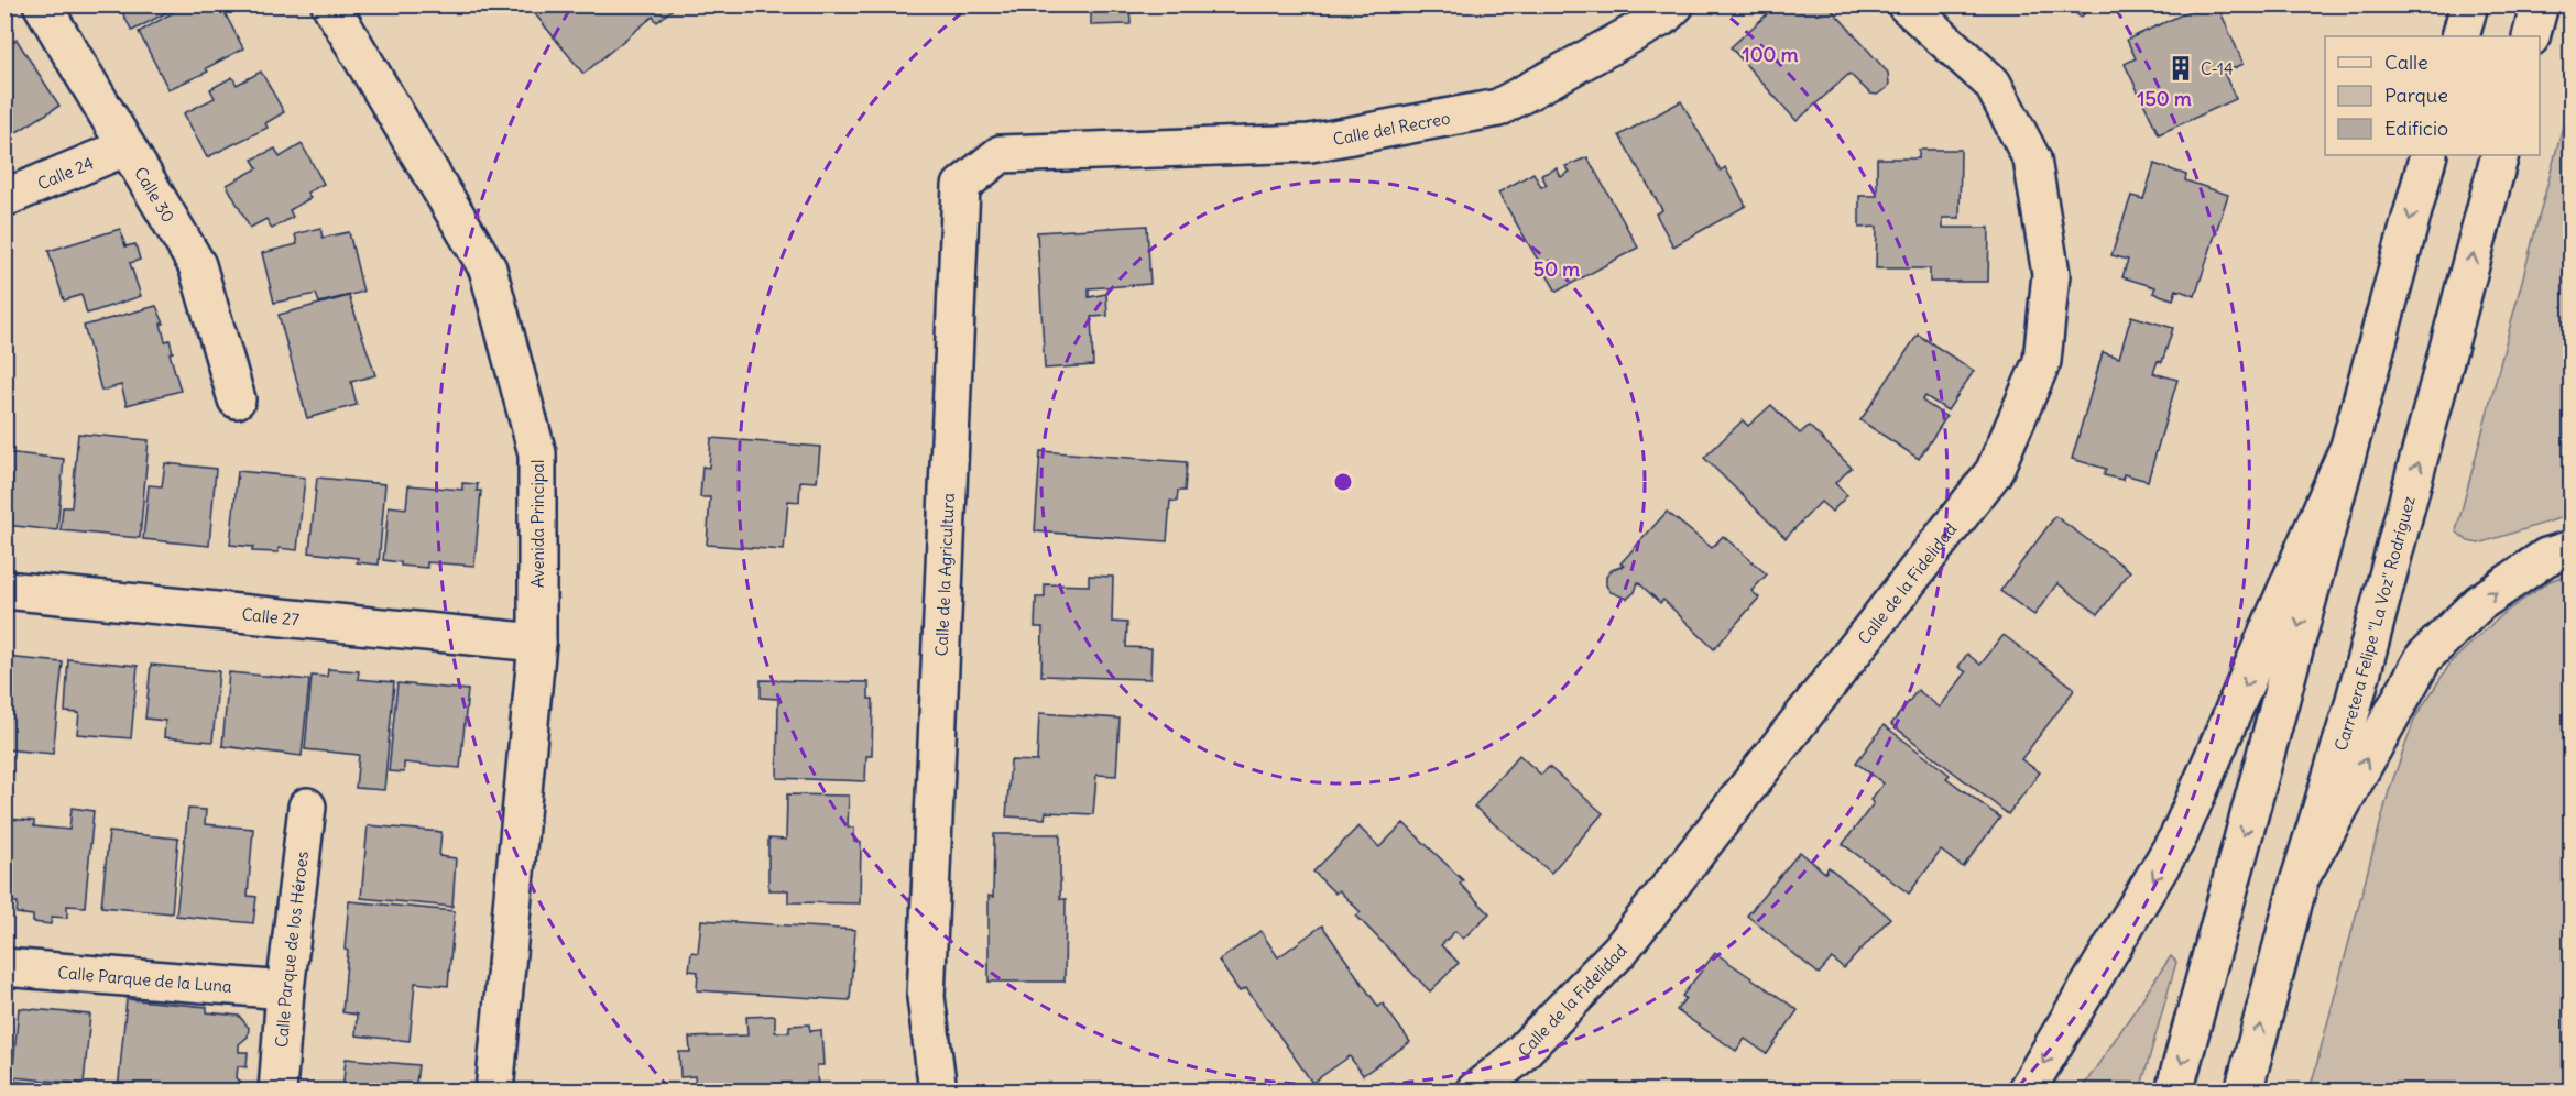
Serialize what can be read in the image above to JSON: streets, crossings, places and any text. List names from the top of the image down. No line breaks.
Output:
{"streets":{"main road":["Calle del Recreo","Calle 24","Calle 30","Avenida Principal","Calle de la Agricultura","Calle de la Fidelidad","Calle 27","Carretera Felipe \"La Voz\" Rodríguez","Calle Parque de los Héroes","Calle Parque de la Luna"]},"crossings":[["Calle del Recreo","Calle de la Agricultura"],["Calle 24","Calle 30"],["Avenida Principal","Calle 27"],["Calle Parque de los Héroes","Calle Parque de la Luna"]],"places":{"building":["C-14"]},"legend":["Calle","Parque","Edificio"],"rings":["100 m","150 m","50 m"]}
